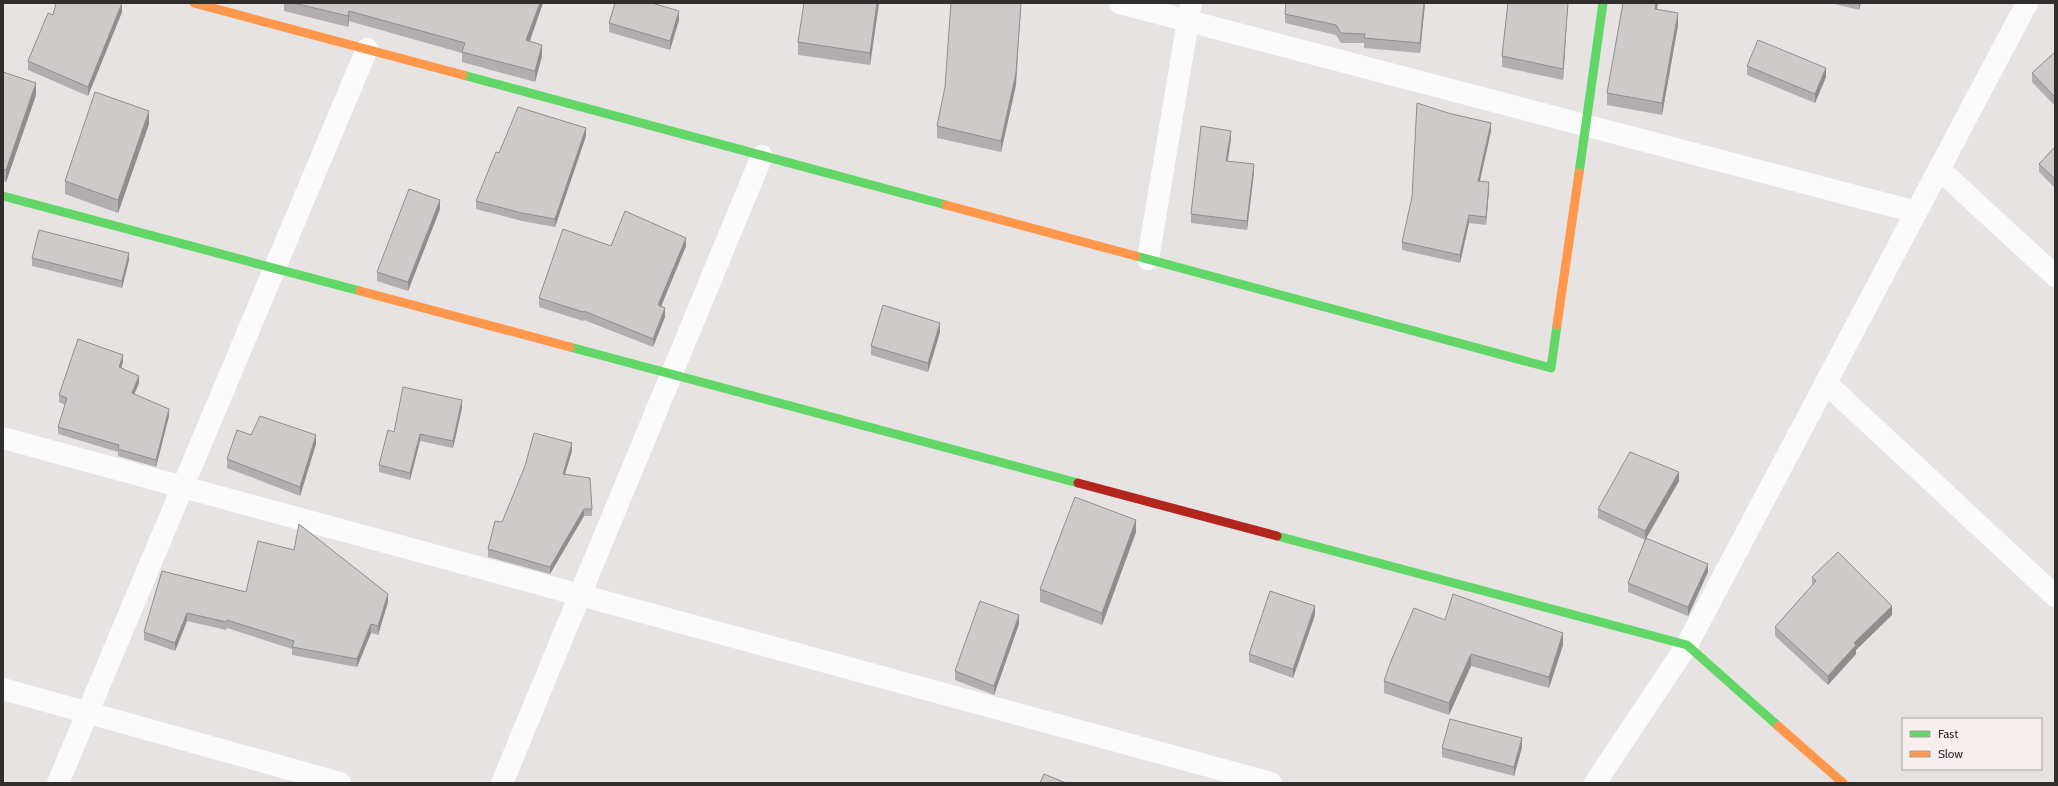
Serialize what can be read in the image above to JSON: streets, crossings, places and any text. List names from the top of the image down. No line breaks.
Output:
{"legend":["Fast","Slow"]}
